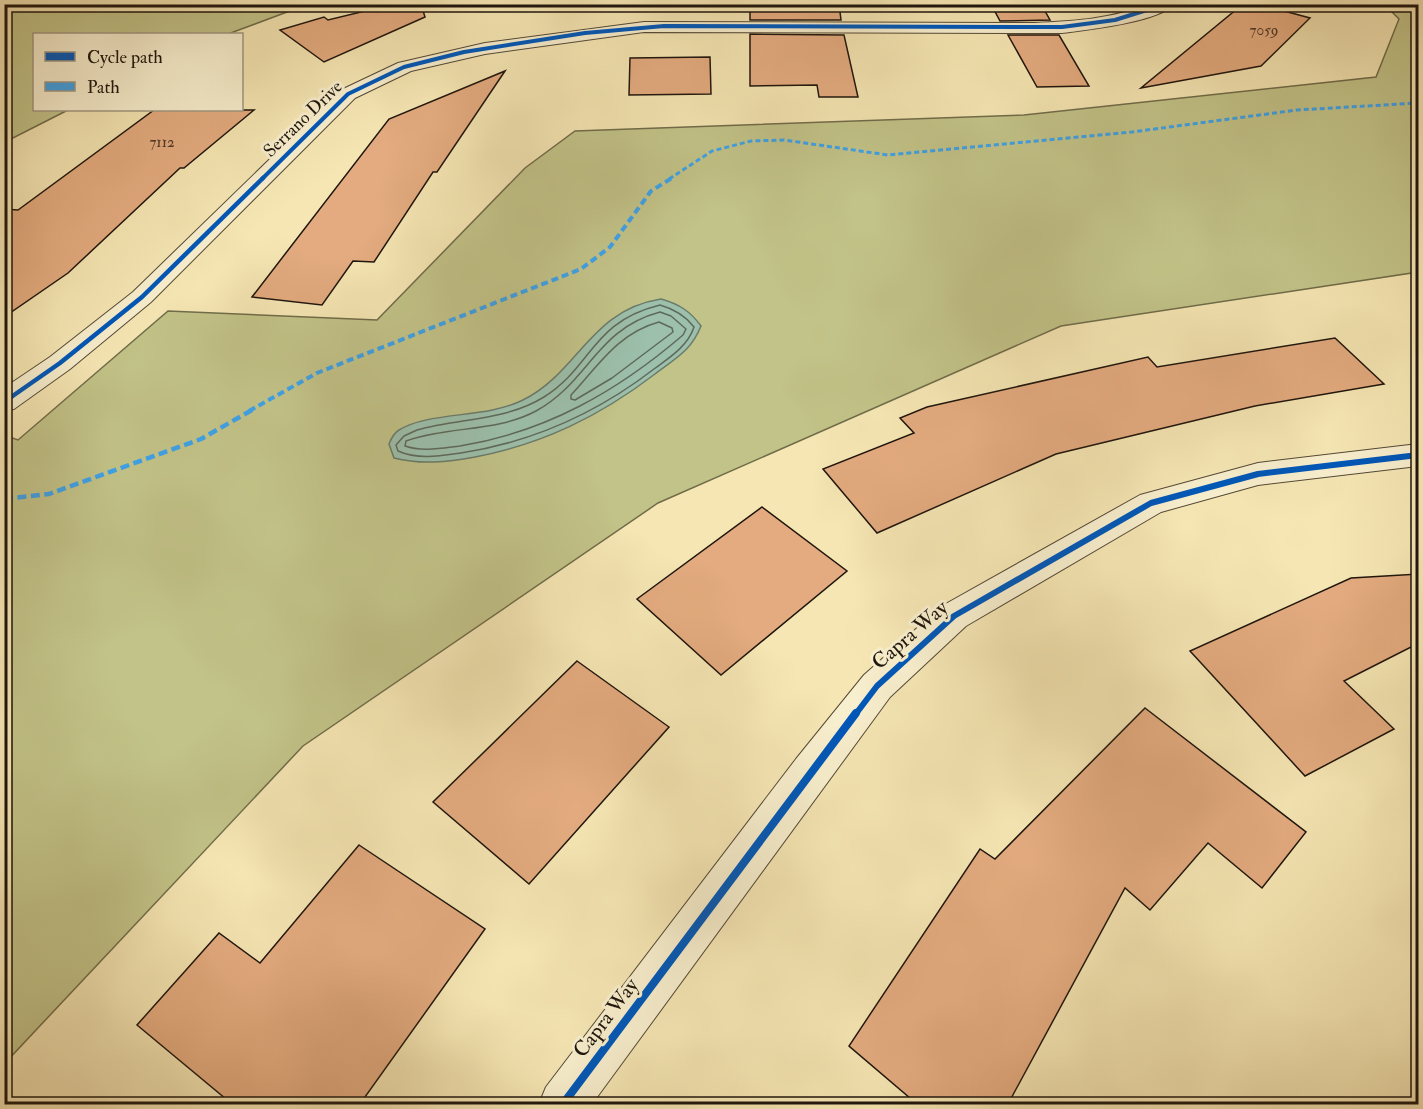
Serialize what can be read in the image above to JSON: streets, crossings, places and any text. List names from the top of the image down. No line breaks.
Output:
{"streets":{"street":["Serrano Drive","Capra Way"]},"house_numbers":["7059","7112"],"legend":["Cycle path","Path"]}
